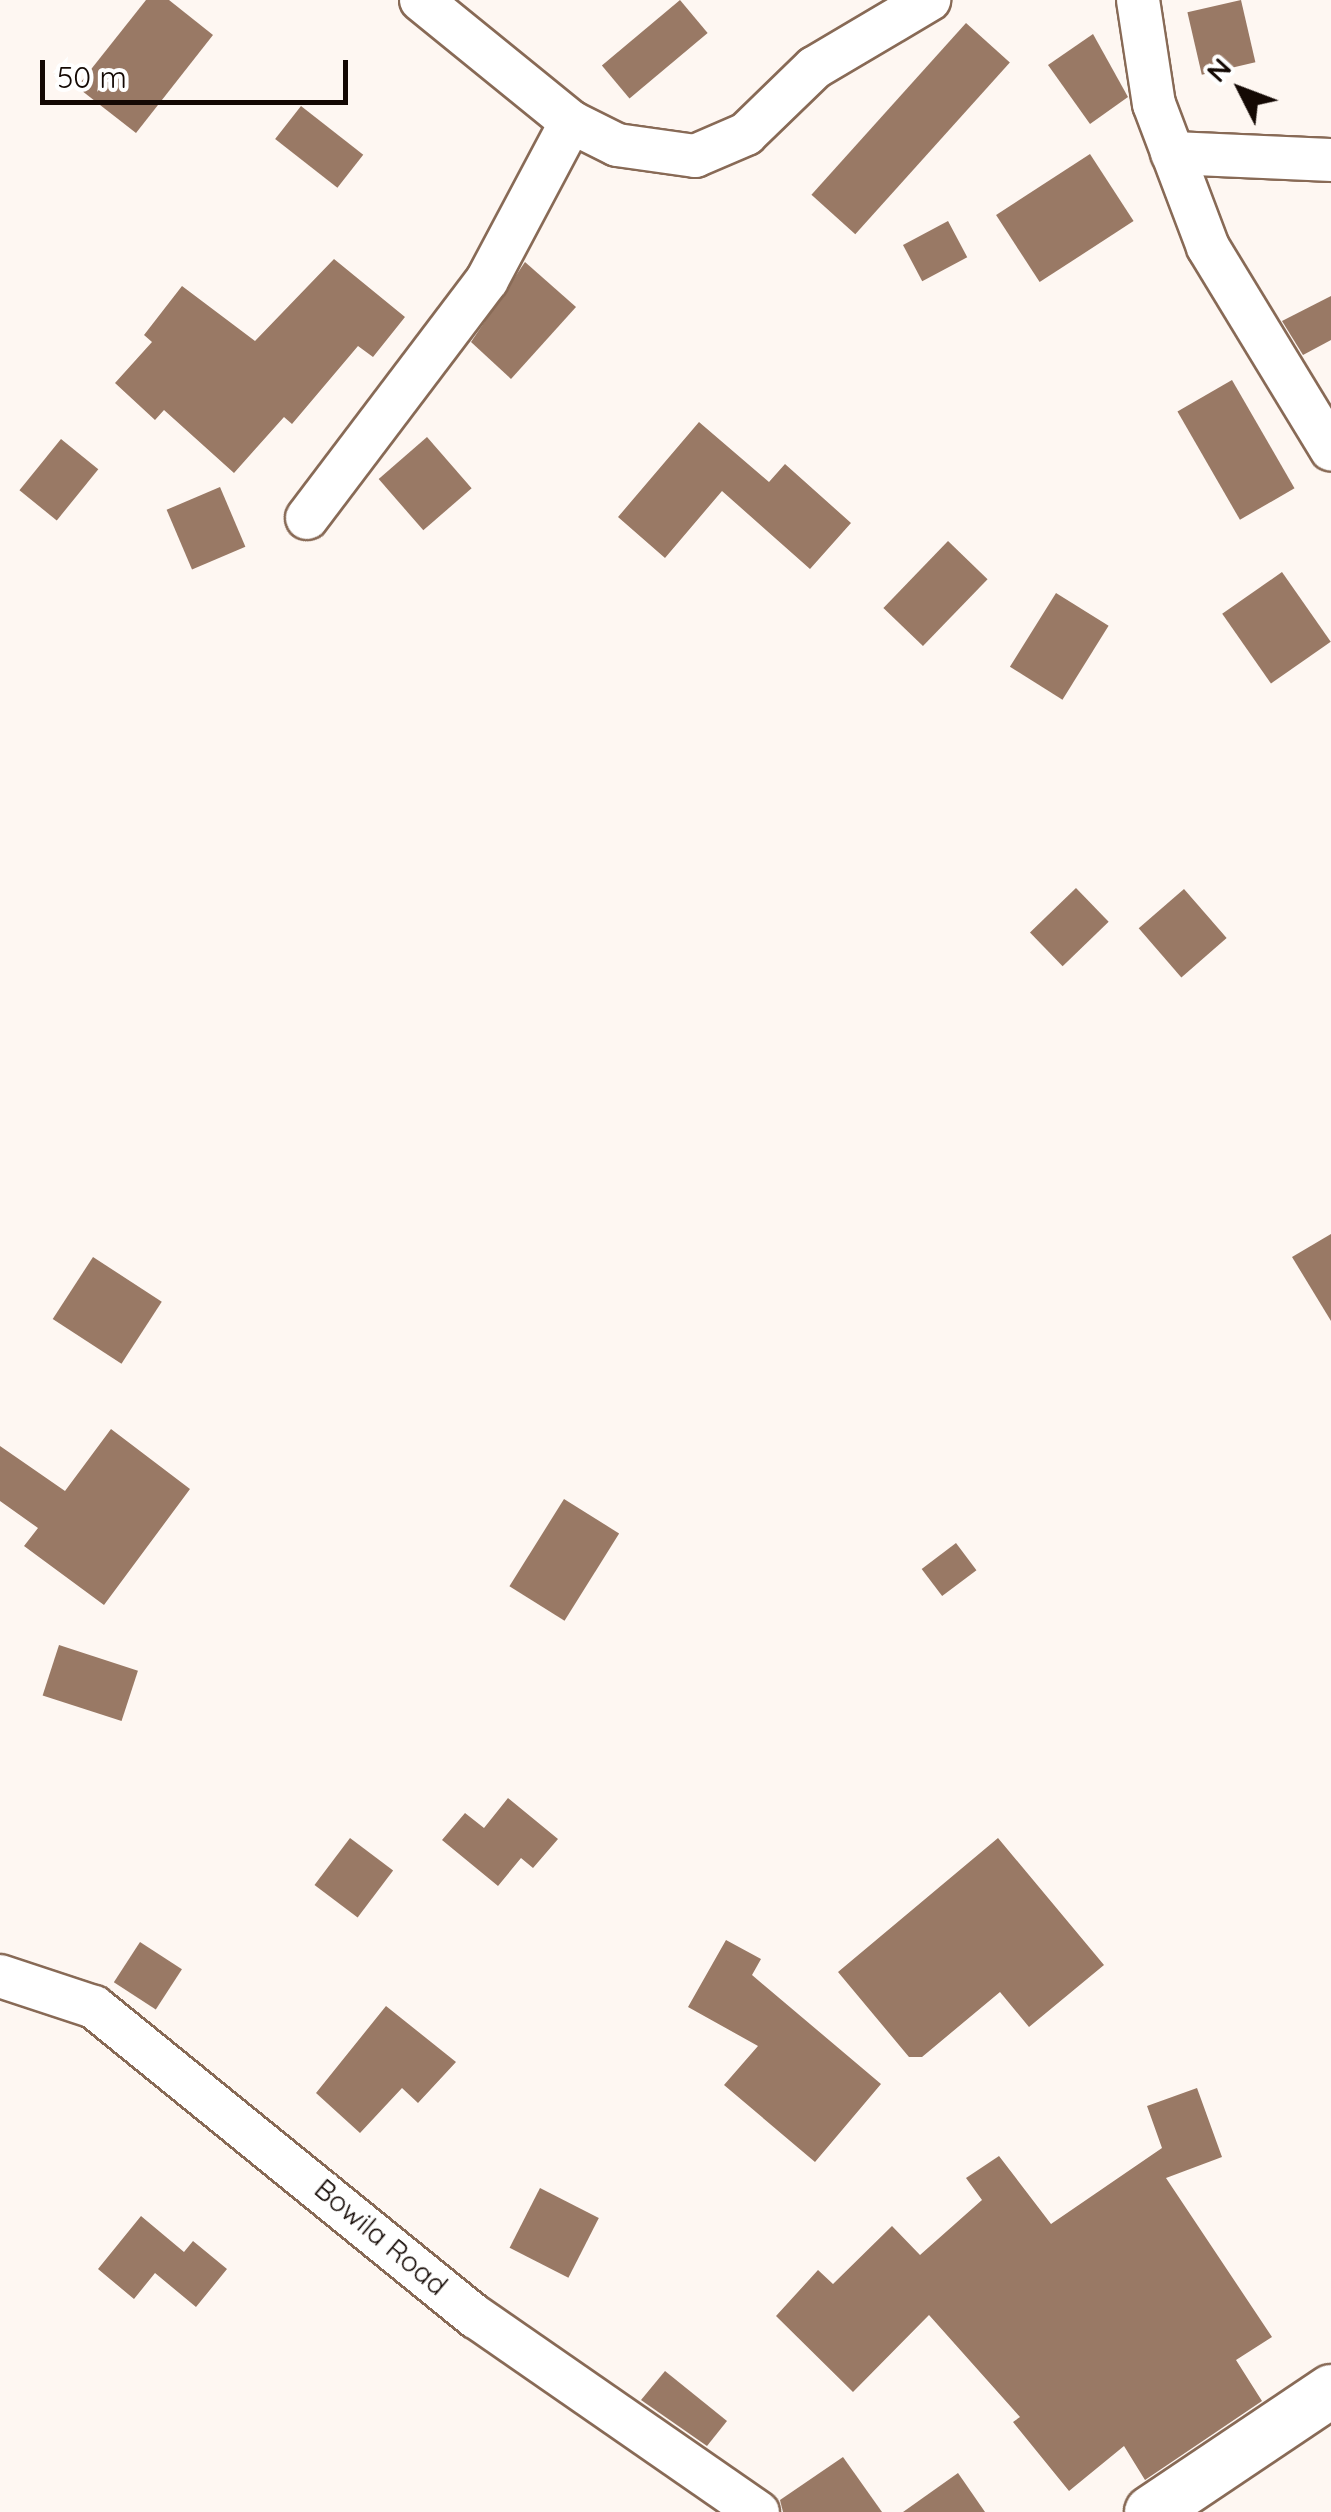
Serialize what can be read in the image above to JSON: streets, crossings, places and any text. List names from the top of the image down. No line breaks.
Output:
{"streets":{"street":["Bowila Road"]},"scale_bar":"50 m","north":"top left"}
